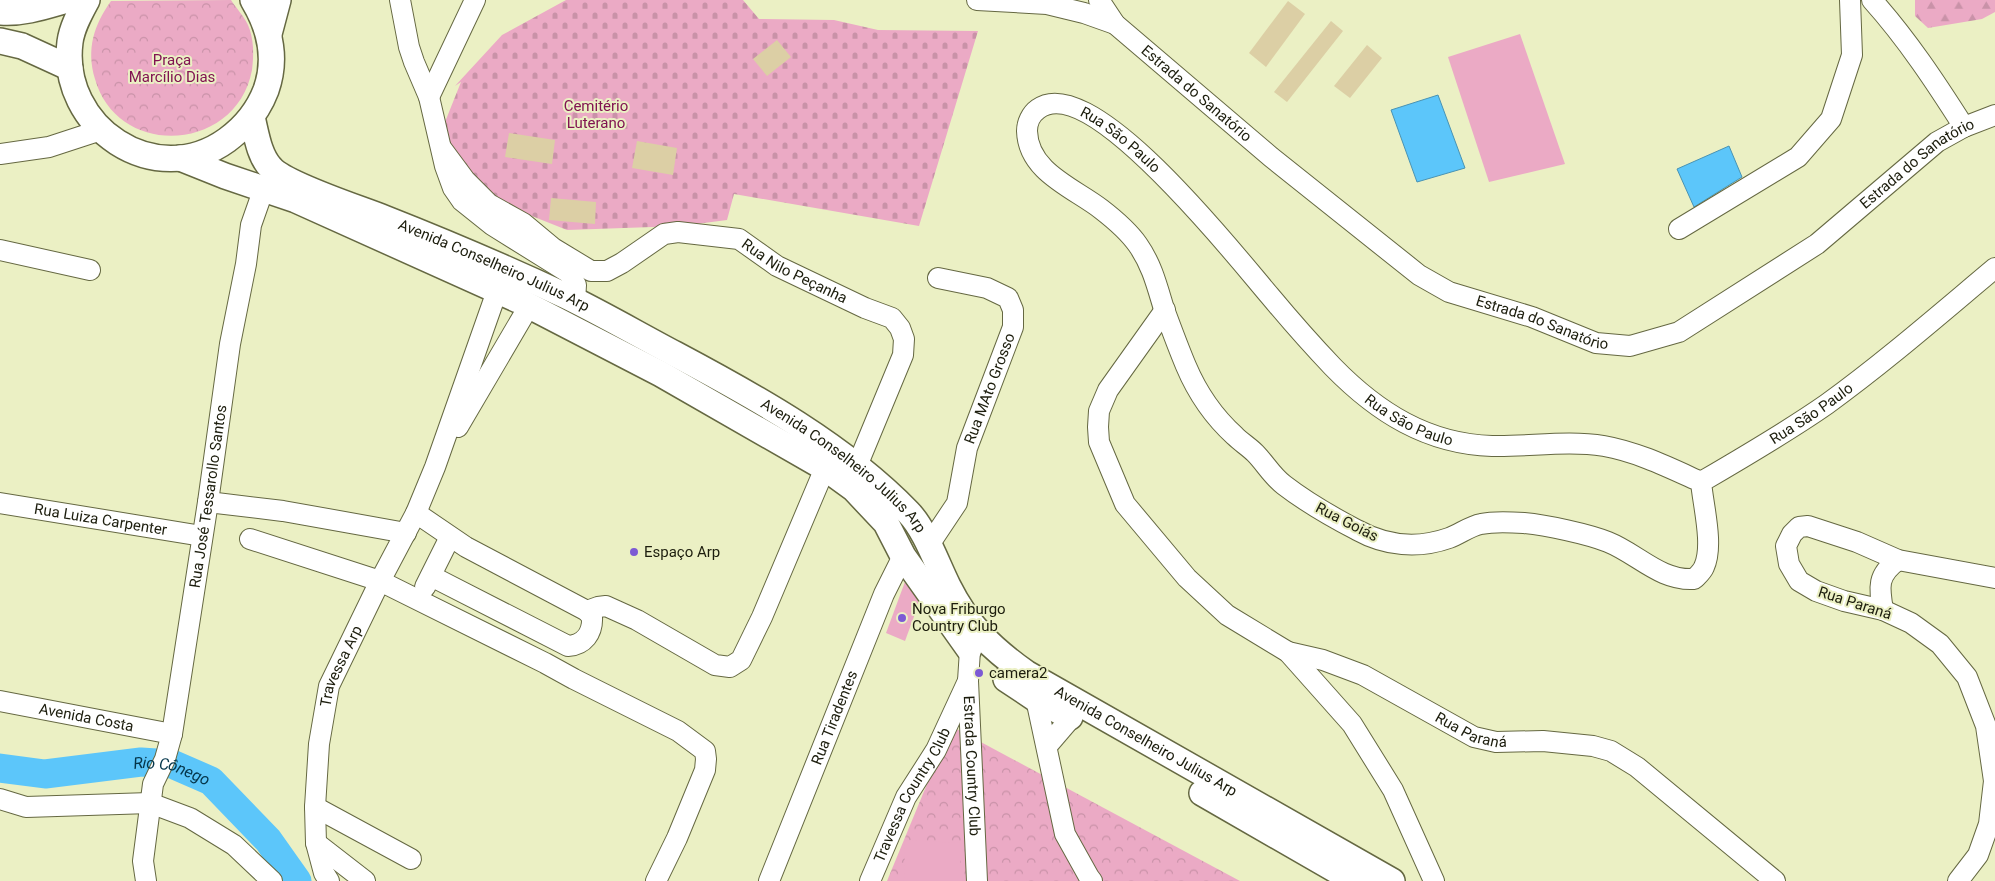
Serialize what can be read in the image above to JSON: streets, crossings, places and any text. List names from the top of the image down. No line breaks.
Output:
{"streets":{"main road":["Avenida Conselheiro Julius Arp"],"street":["Estrada do Sanatório","Rua São Paulo","Rua Nilo Peçanha","Rua MAto Grosso","Rua José Tessarollo Santos","Rua Luiza Carpenter","Rua Goiás","Rua Paraná","Travessa Arp","Avenida Costa","Rua Tiradentes","Estrada Country Club","Travessa Country Club"]},"crossings":[["Rua São Paulo","Rua Goiás"],["Avenida Conselheiro Julius Arp","Rua Nilo Peçanha"],["Avenida Conselheiro Julius Arp","Rua MAto Grosso"],["Avenida Conselheiro Julius Arp","Rua José Tessarollo Santos"],["Avenida Conselheiro Julius Arp","Travessa Arp"],["Avenida Conselheiro Julius Arp","Rua Tiradentes"],["Avenida Conselheiro Julius Arp","Estrada Country Club"],["Rua José Tessarollo Santos","Rua Luiza Carpenter"],["Rua José Tessarollo Santos","Avenida Costa"],["Estrada Country Club","Travessa Country Club"]],"water":["Rio Cônego"],"parks":["Praça Marcílio Dias","Cemitério Luterano"],"places":["Espaço Arp","Nova Friburgo Country Club","camera2"]}
